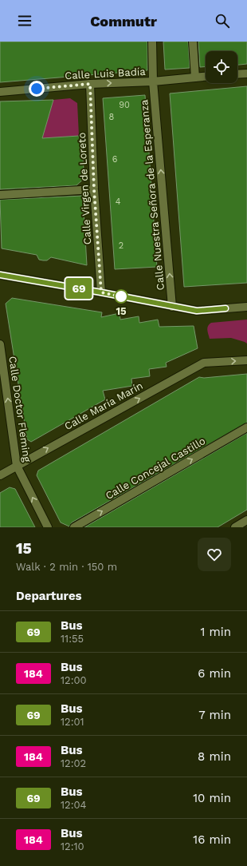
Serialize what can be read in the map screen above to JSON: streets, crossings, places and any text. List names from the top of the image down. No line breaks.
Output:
{"streets":{"street":["Calle Luis Badía","Calle Virgen de Loreto","Calle Nuestra Señora de la Esperanza","Calle María Marín","Calle Doctor Fleming","Calle Concejal Castillo"]},"crossings":[["Calle Luis Badía","Calle Virgen de Loreto"],["Calle Luis Badía","Calle Nuestra Señora de la Esperanza"],["Calle María Marín","Calle Doctor Fleming"]],"one_way":["Calle Nuestra Señora de la Esperanza","Calle María Marín","Calle Doctor Fleming","Calle Concejal Castillo"],"places":["15"],"lines":["bus line 69"],"house_numbers":["90","8","6","4","2"],"page":{"header":"Commutr","on_map":"69","heading":[["15","Walk · 2 min · 150 m"],"Departures"],"list":[{"mark":"69","name":"Bus","note":"11:55","value":"1 min"},{"mark":"184","name":"Bus","note":"12:00","value":"6 min"},{"mark":"69","name":"Bus","note":"12:01","value":"7 min"},{"mark":"184","name":"Bus","note":"12:02","value":"8 min"},{"mark":"69","name":"Bus","note":"12:04","value":"10 min"},{"mark":"184","name":"Bus","note":"12:10","value":"16 min"}]}}
